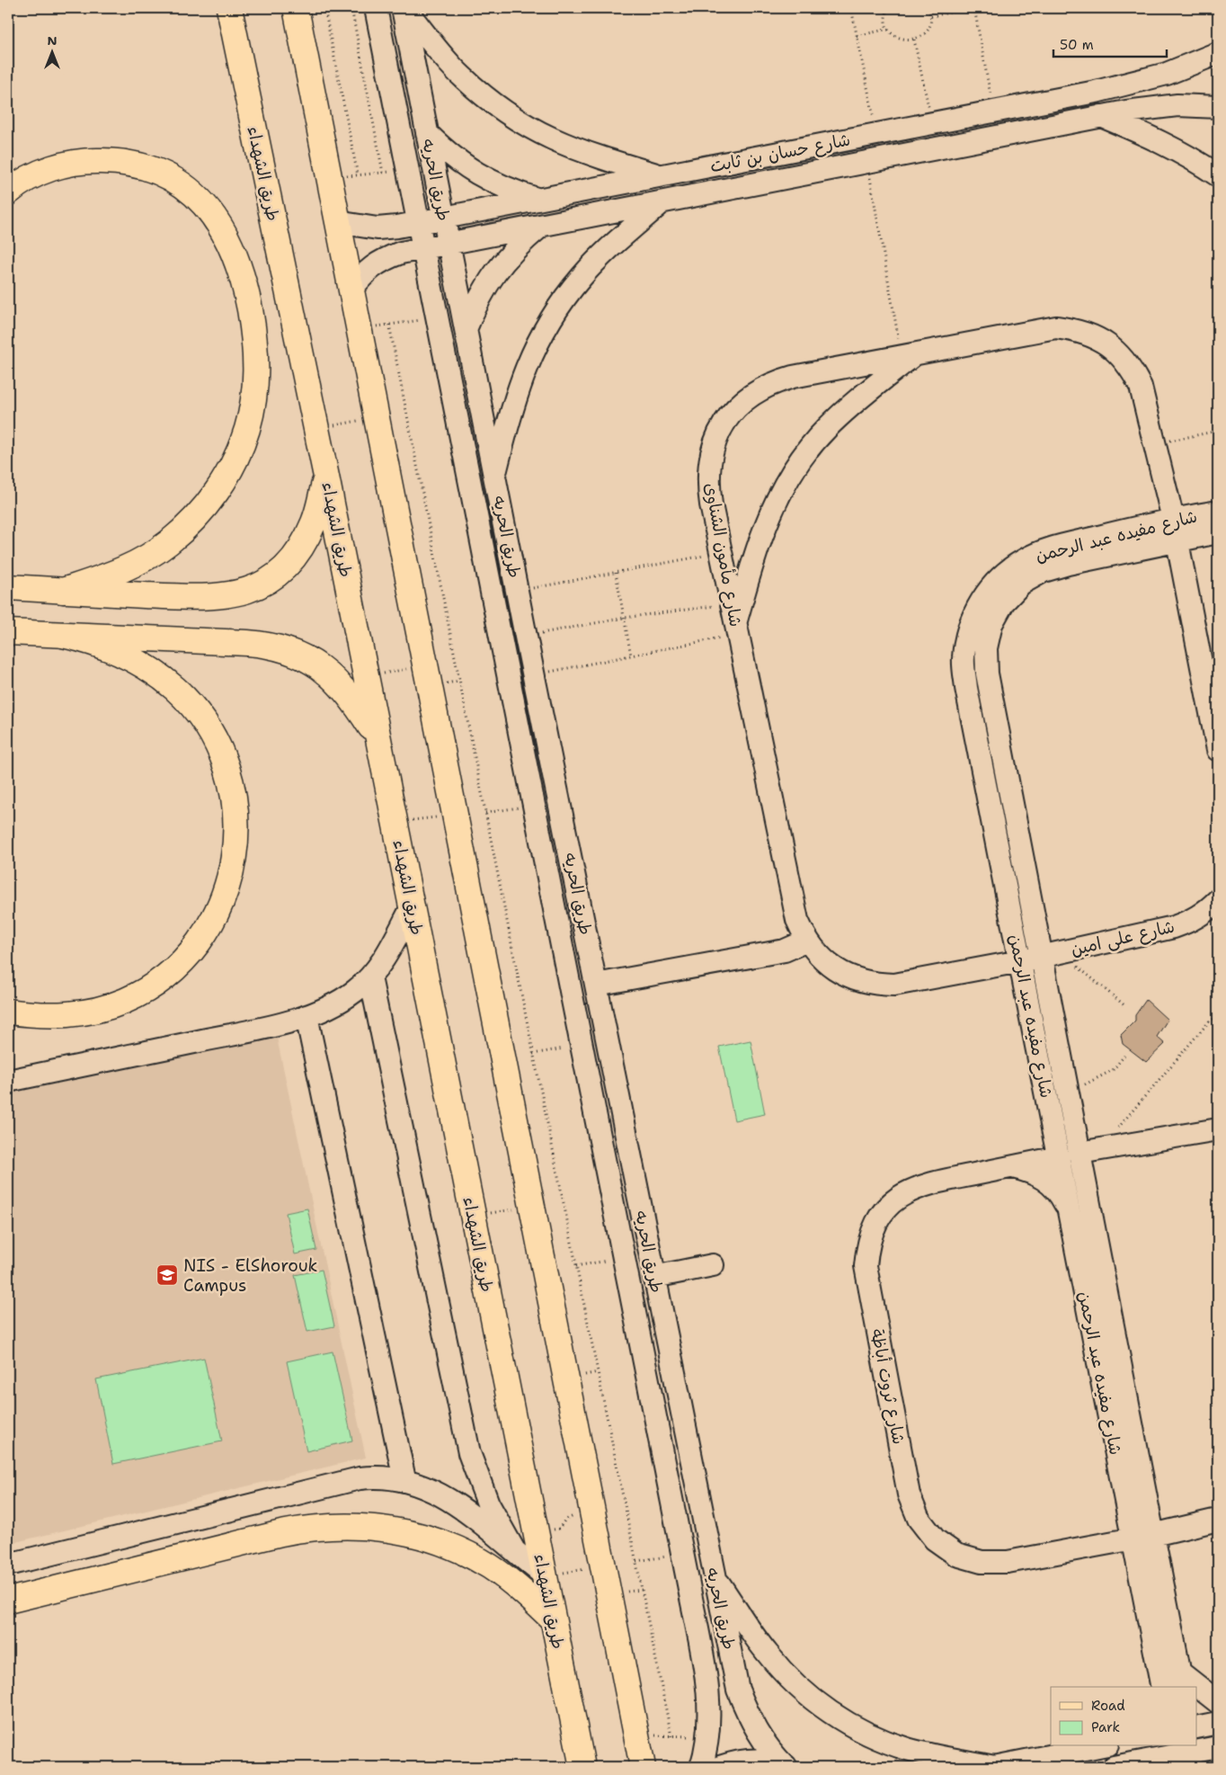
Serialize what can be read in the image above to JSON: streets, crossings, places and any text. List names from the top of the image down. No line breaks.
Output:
{"streets":{"main road":["طريق الشهداء"],"street":["شارع حسان بن ثابت","طريق الحريه","شارع مفيده عبد الرحمن","شارع مأمون الشناوى","شارع على امين","شارع ثروت أباظة"]},"crossings":[["شارع حسان بن ثابت","طريق الحريه"],["شارع مفيده عبد الرحمن","شارع مأمون الشناوى"],["شارع مفيده عبد الرحمن","شارع على امين"],["شارع مفيده عبد الرحمن","شارع ثروت أباظة"],["شارع مأمون الشناوى","شارع على امين"]],"places":{"school or university":["NIS - ElShorouk Campus"]},"legend":["Road","Park"],"scale_bar":"50 m","north":"top"}
